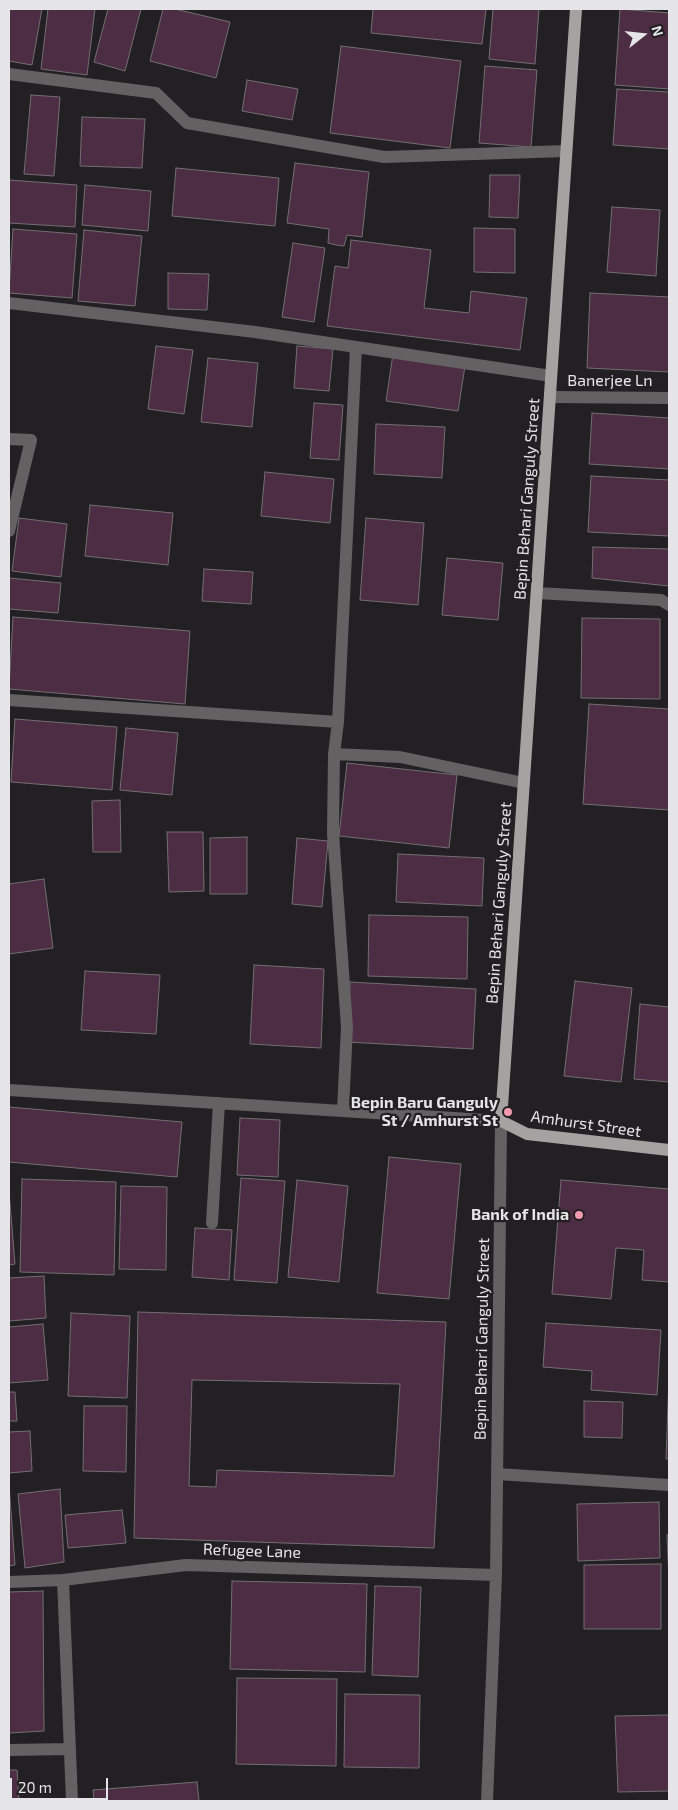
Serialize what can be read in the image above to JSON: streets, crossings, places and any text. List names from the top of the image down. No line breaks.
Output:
{"streets":{"main road":["Bepin Behari Ganguly Street","Amhurst Street"],"street":["Banerjee Ln","Refugee Lane"]},"crossings":[["Banerjee Ln","Bepin Behari Ganguly Street"],["Bepin Behari Ganguly Street","Amhurst Street"],["Bepin Behari Ganguly Street","Refugee Lane"]],"places":["Bepin Baru Ganguly St / Amhurst St","Bank of India"],"scale_bar":"20 m","north":"right"}
